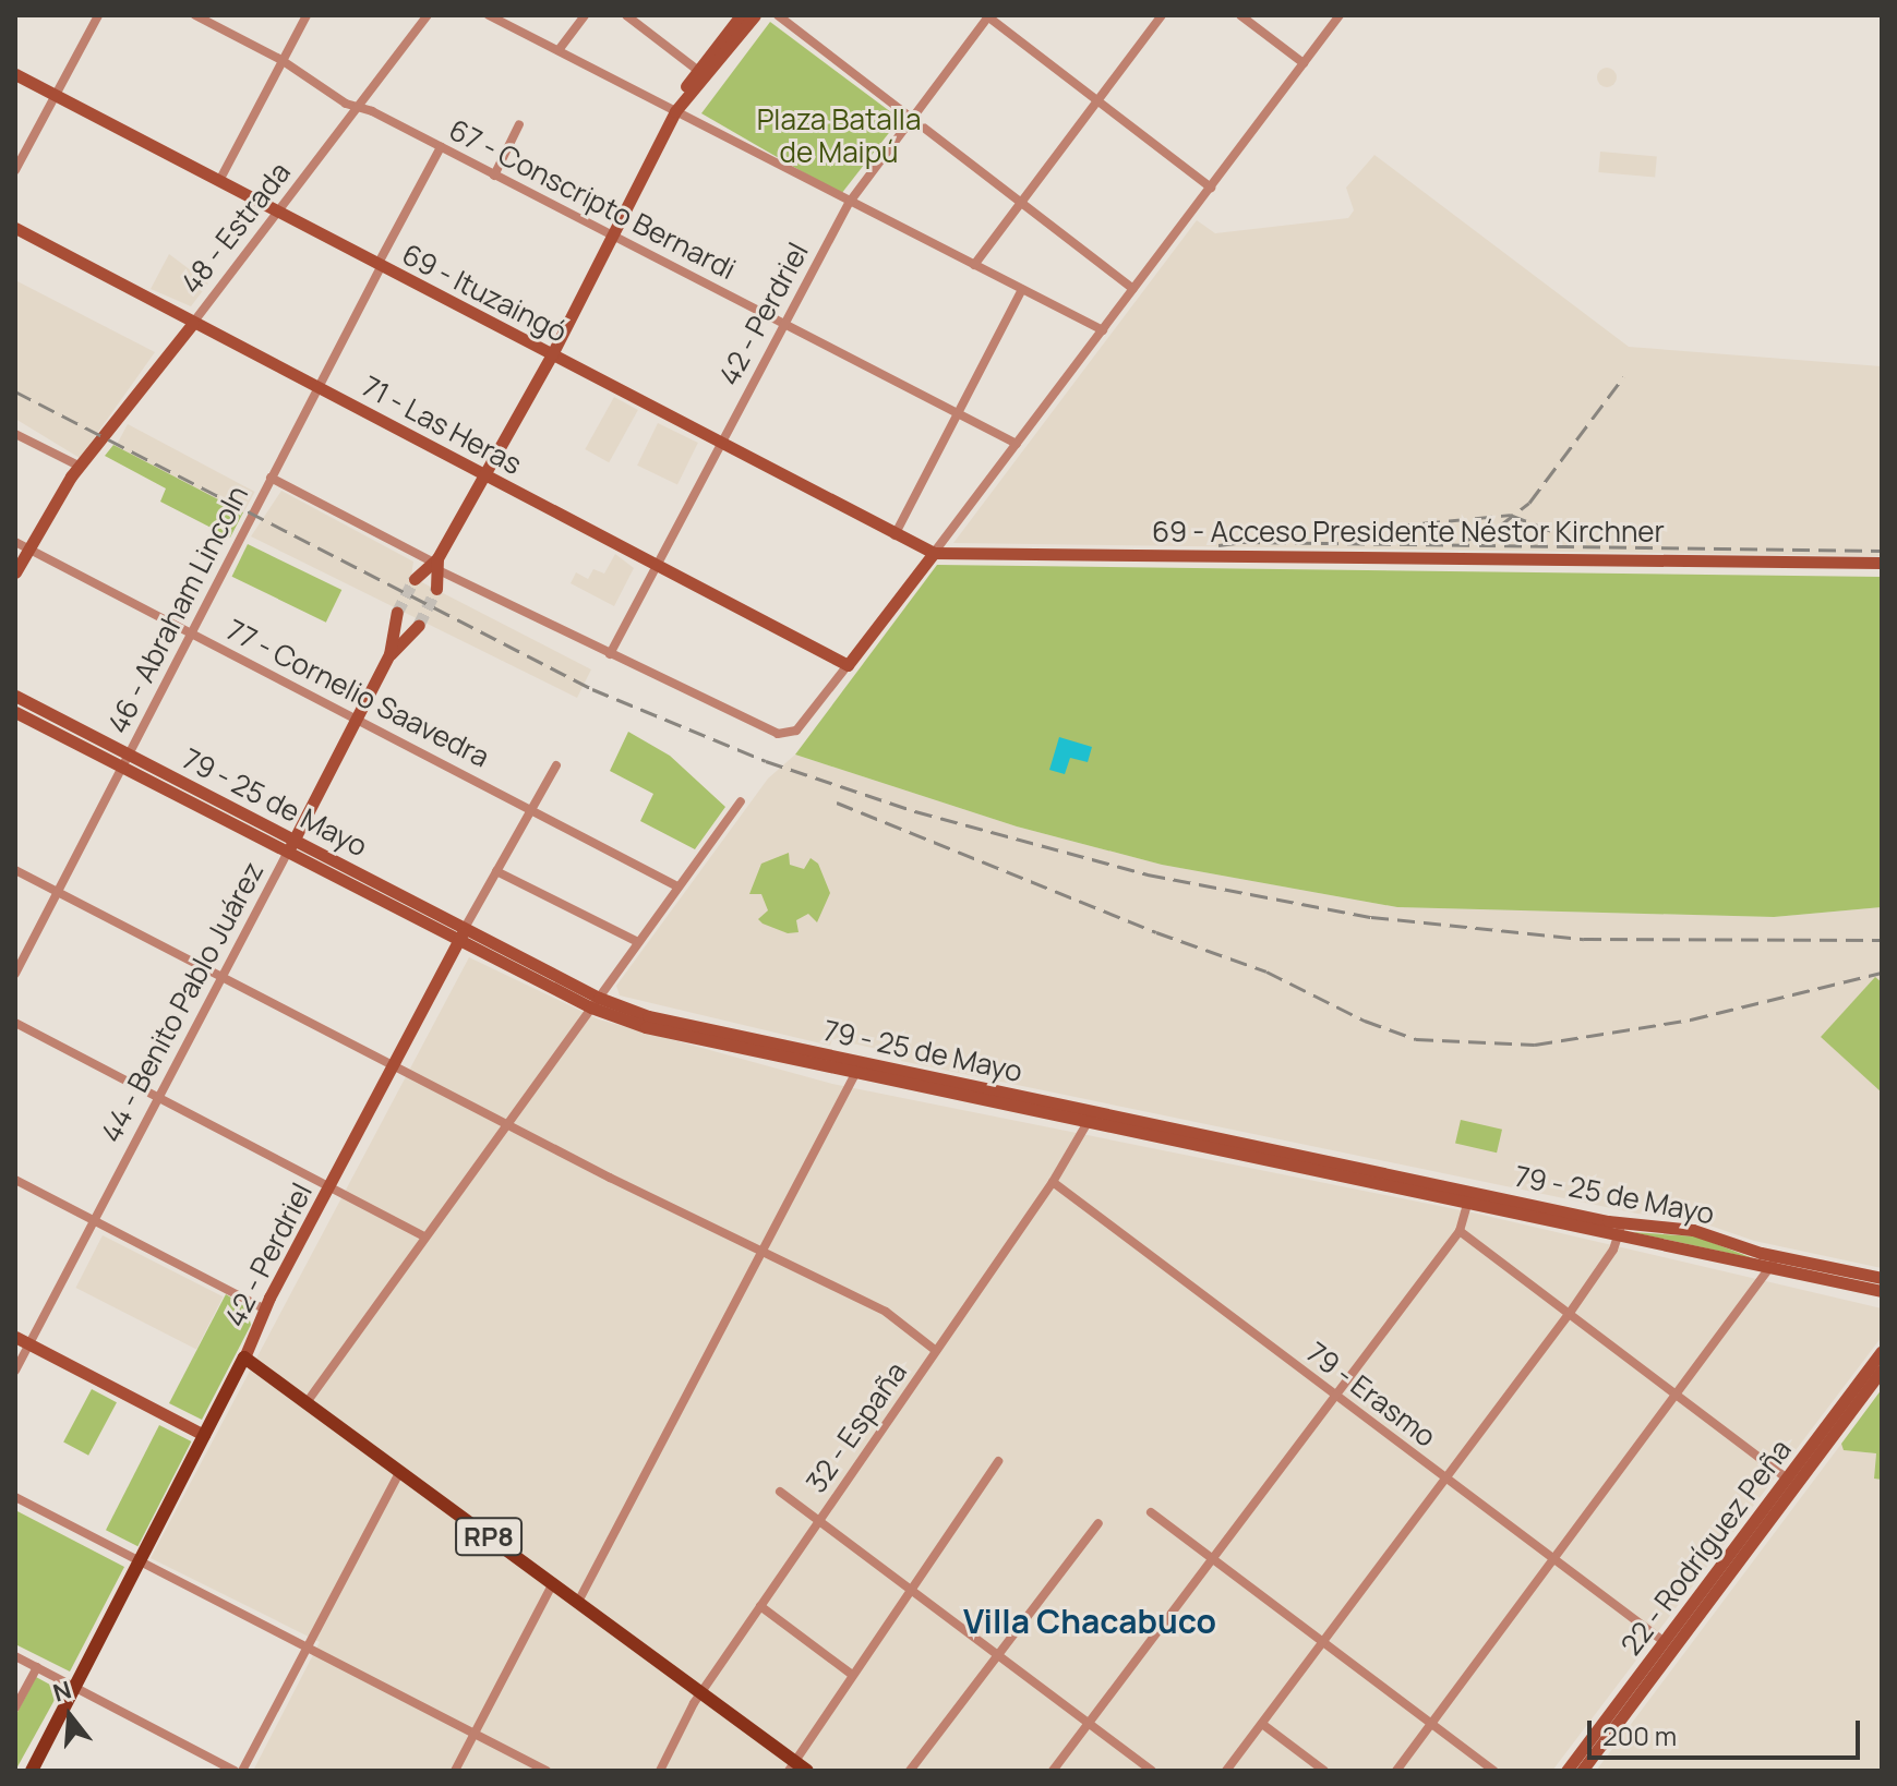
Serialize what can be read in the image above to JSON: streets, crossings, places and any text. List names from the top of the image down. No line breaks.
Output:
{"streets":{"main road":["42 - Perdriel","RP8"],"street":["67 - Conscripto Bernardi","48 - Estrada","69 - Ituzaingó","71 - Las Heras","69 - Acceso Presidente Néstor Kirchner","46 - Abraham Lincoln","77 - Cornelio Saavedra","79 - 25 de Mayo","44 - Benito Pablo Juárez","79 - Erasmo","32 - España","22 - Rodríguez Peña"]},"crossings":[["67 - Conscripto Bernardi","48 - Estrada"],["67 - Conscripto Bernardi","42 - Perdriel"],["67 - Conscripto Bernardi","46 - Abraham Lincoln"],["48 - Estrada","69 - Ituzaingó"],["48 - Estrada","71 - Las Heras"],["48 - Estrada","77 - Cornelio Saavedra"],["69 - Ituzaingó","42 - Perdriel"],["69 - Ituzaingó","69 - Acceso Presidente Néstor Kirchner"],["69 - Ituzaingó","46 - Abraham Lincoln"],["42 - Perdriel","71 - Las Heras"],["42 - Perdriel","77 - Cornelio Saavedra"],["42 - Perdriel","79 - 25 de Mayo"],["42 - Perdriel","RP8"],["71 - Las Heras","46 - Abraham Lincoln"],["46 - Abraham Lincoln","77 - Cornelio Saavedra"],["46 - Abraham Lincoln","79 - 25 de Mayo"],["77 - Cornelio Saavedra","44 - Benito Pablo Juárez"],["79 - 25 de Mayo","44 - Benito Pablo Juárez"],["79 - 25 de Mayo","32 - España"],["79 - Erasmo","32 - España"],["79 - Erasmo","22 - Rodríguez Peña"],["32 - España","RP8"]],"districts":["Villa Chacabuco"],"parks":["Plaza Batalla de Maipú"],"scale_bar":"200 m","north":"top"}
